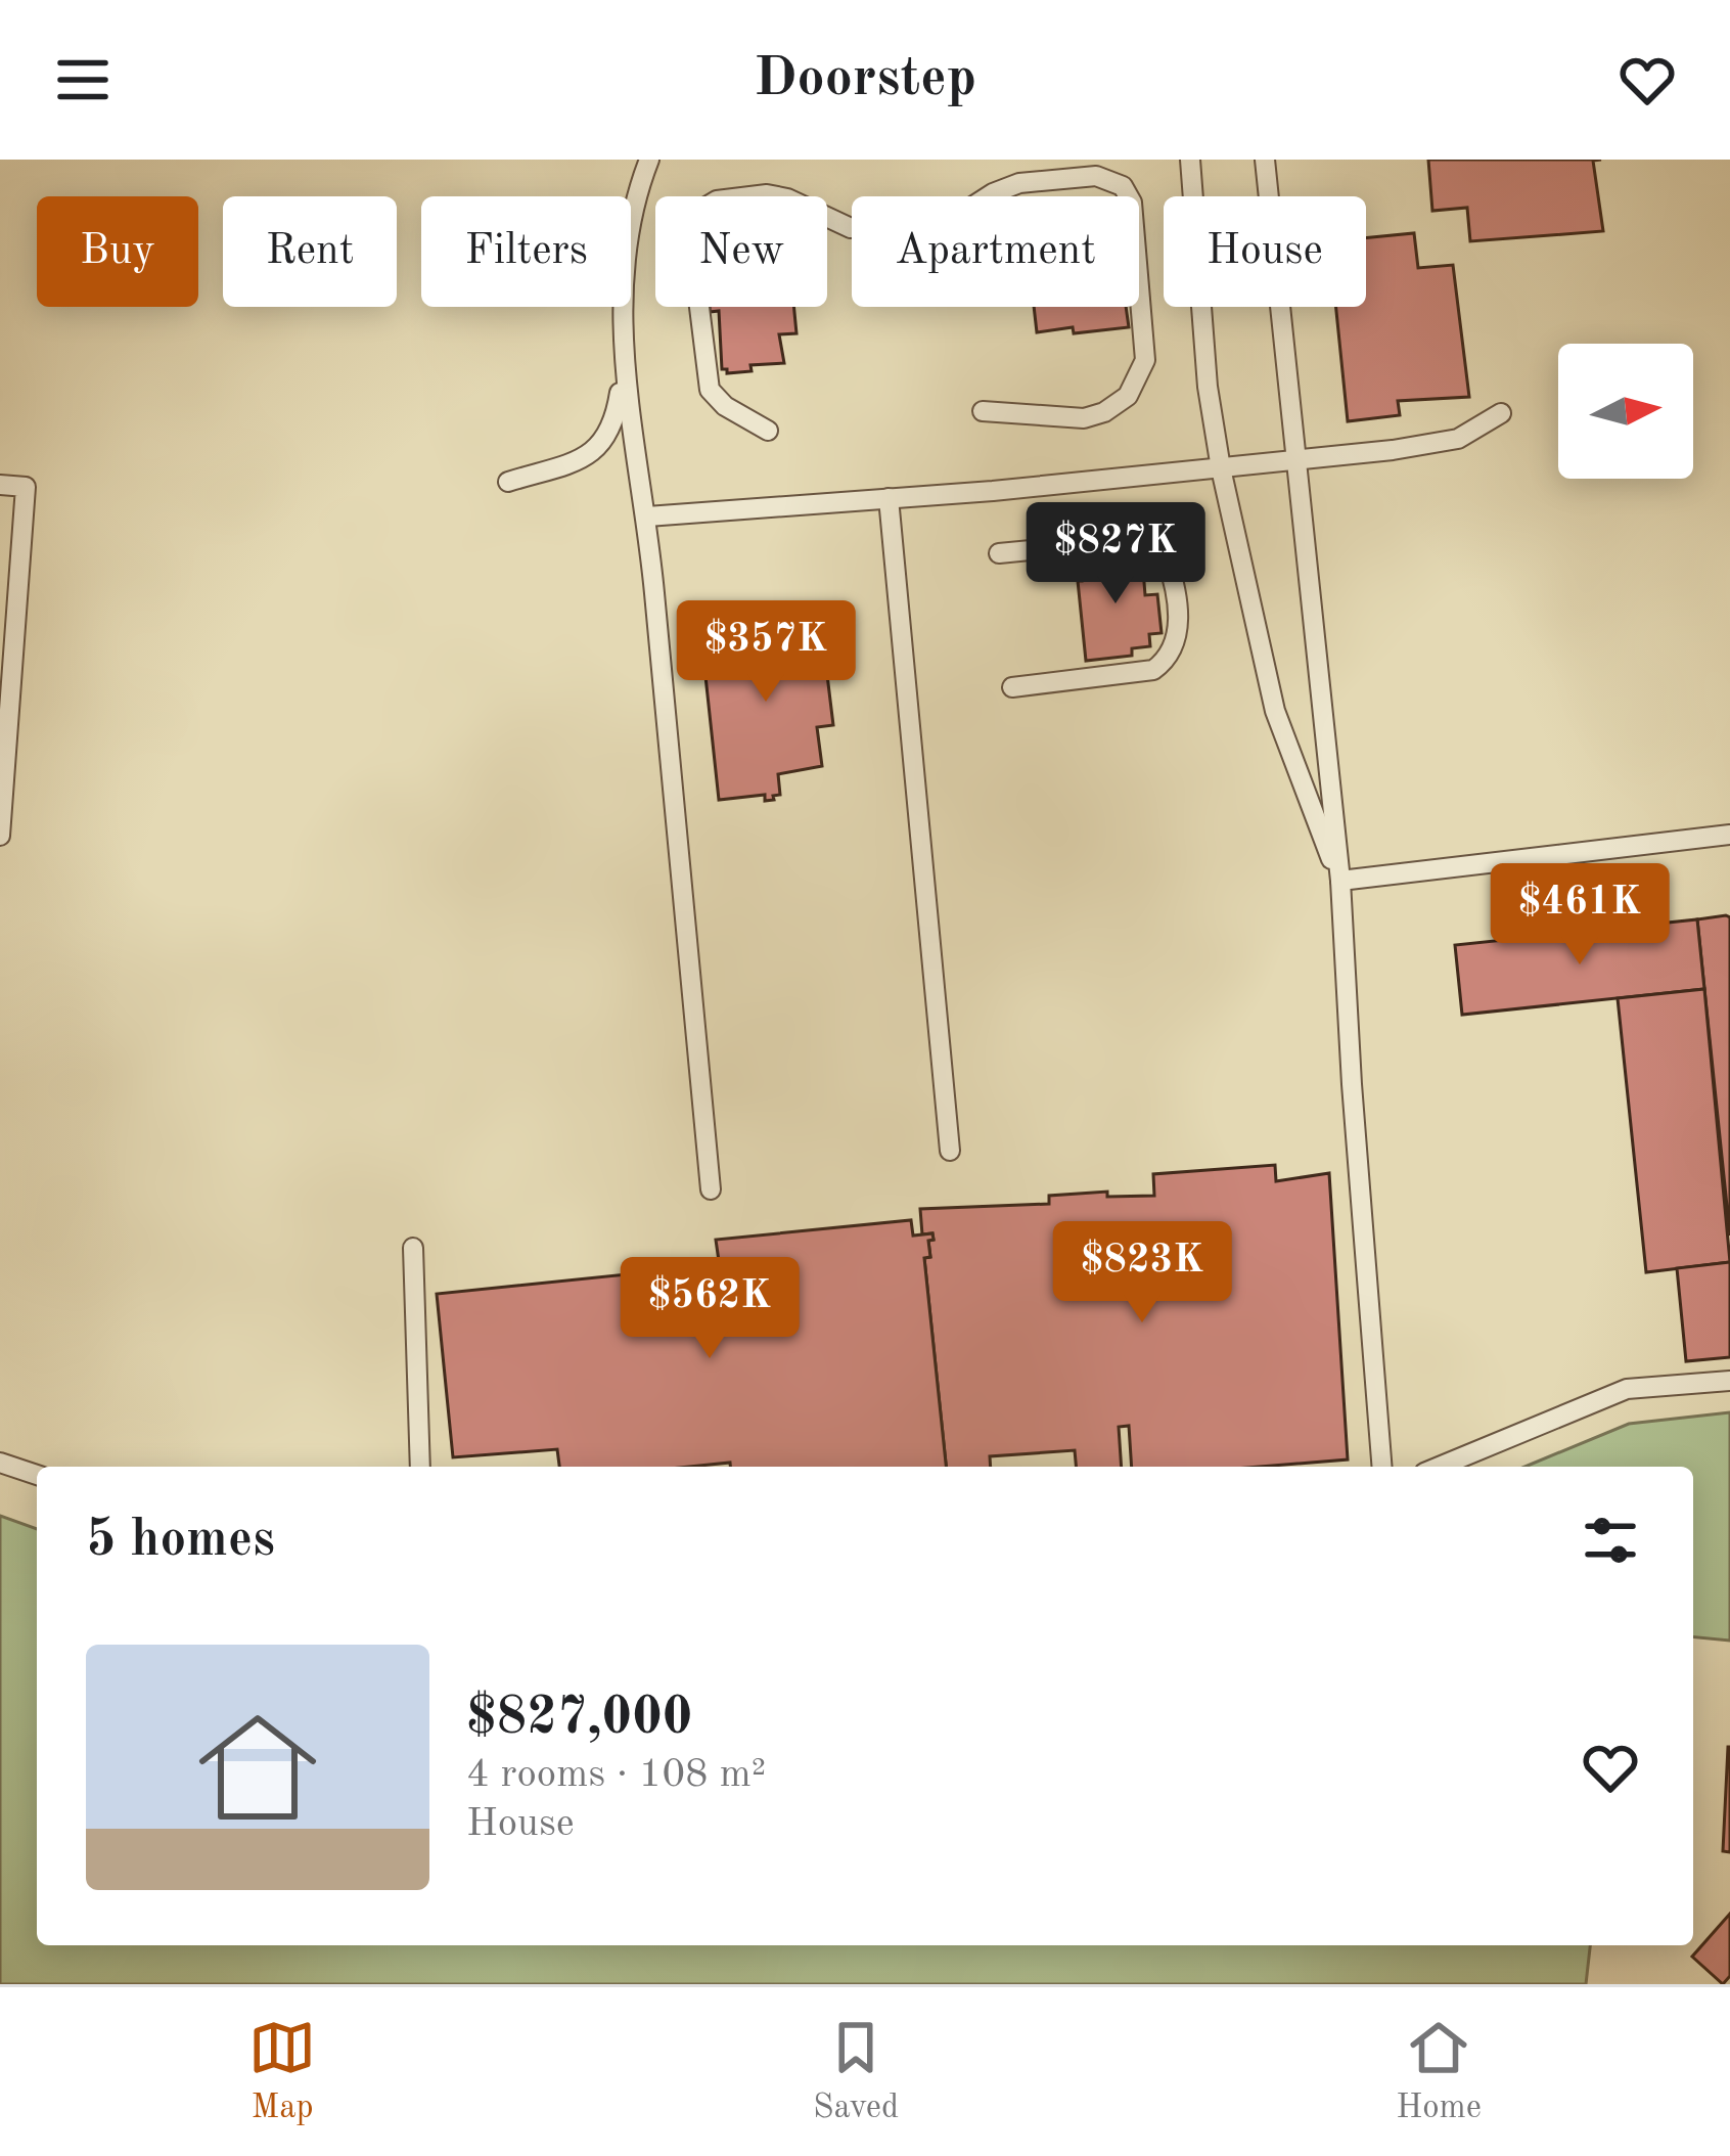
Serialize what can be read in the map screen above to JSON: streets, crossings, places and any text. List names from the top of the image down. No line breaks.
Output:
{"north":"right","page":{"header":"Doorstep","chip":["Buy","Rent","Filters","New","Apartment","House"],"price":["$827K","$357K","$461K","$823K","$562K"],"heading":"5 homes","list":[{"name":"$827,000","note":"4 rooms · 108 m² · House"}],"tabs":["Map","Saved","Home"]}}
